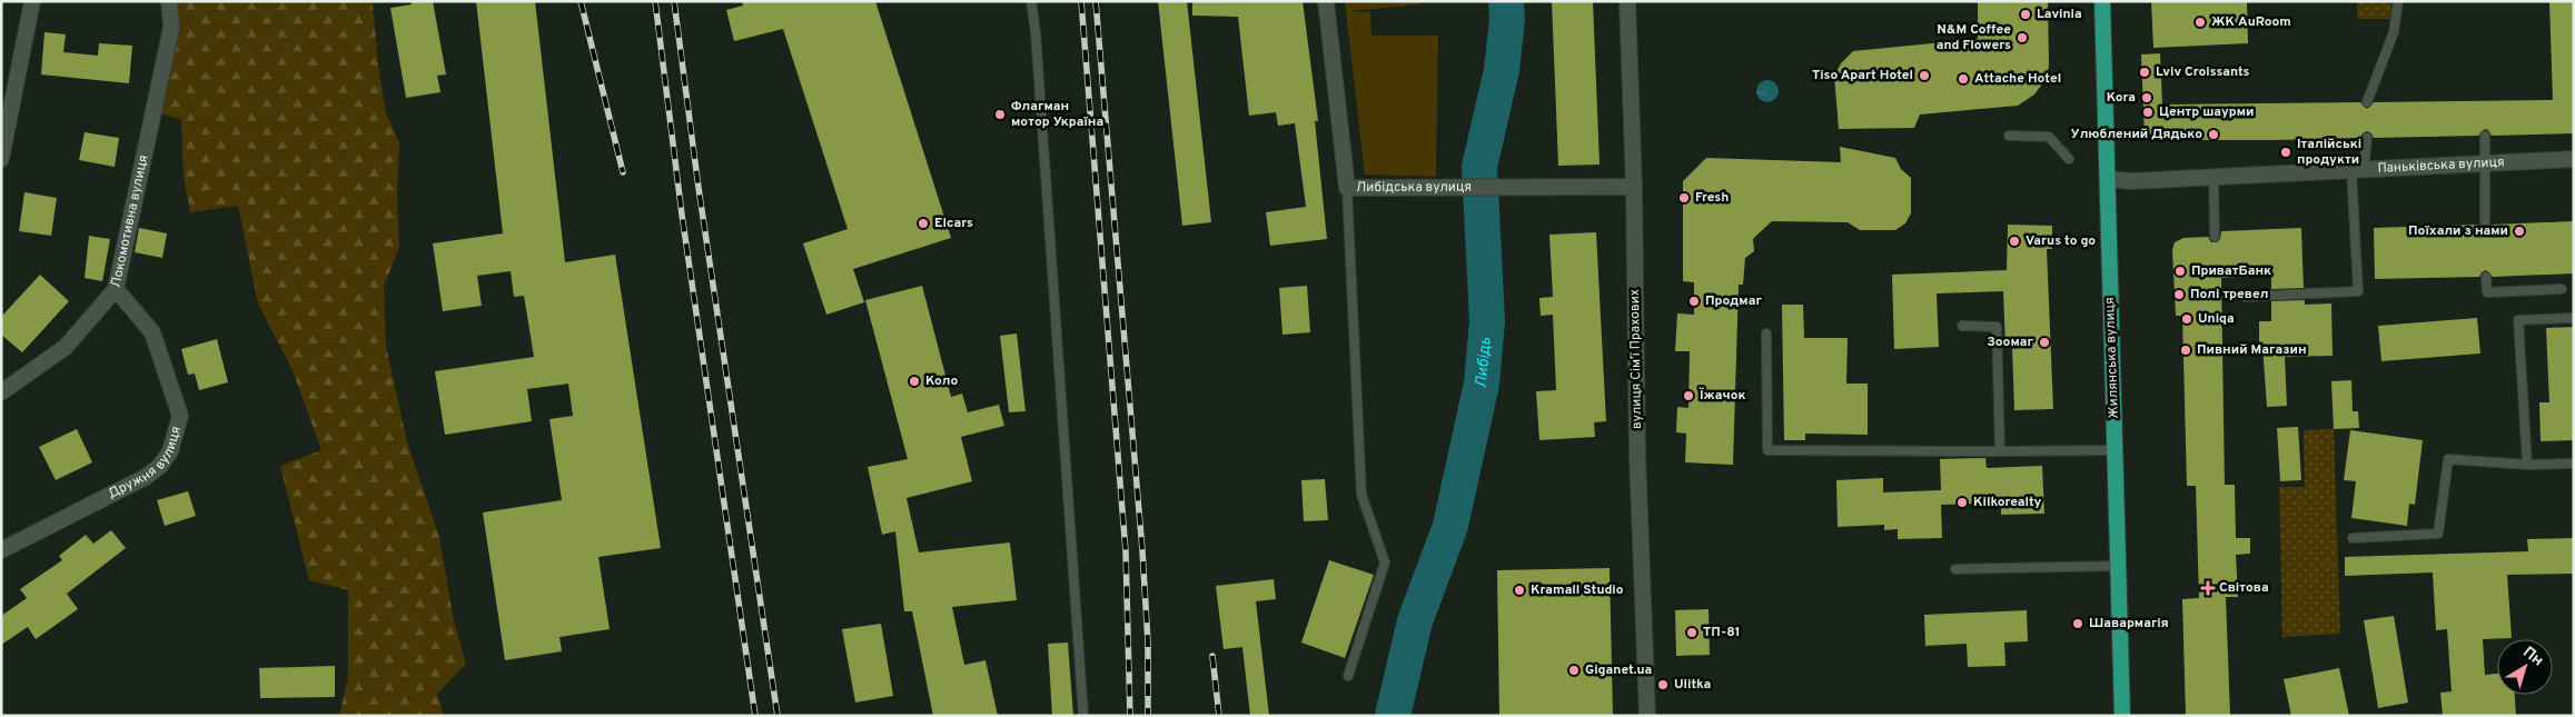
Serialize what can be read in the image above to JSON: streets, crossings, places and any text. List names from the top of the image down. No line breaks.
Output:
{"streets":{"main road":["Жилянська вулиця"],"street":["Паньківська вулиця","Либідська вулиця","Локомотивна вулиця","вулиця Сімʼї Прахових","Дружня вулиця"]},"crossings":[["Паньківська вулиця","Жилянська вулиця"],["Либідська вулиця","вулиця Сімʼї Прахових"],["Локомотивна вулиця","Дружня вулиця"]],"water":["Либідь"],"places":{"other":["Lavinia","ЖК AuRoom","N&M Coffee and Flowers","Lviv Croissants","Tiso Apart Hotel","Attache Hotel","Kora","Центр шаурми","Флагман мотор Україна","Улюблений Дядько","Італійські продукти","Fresh","Elcars","Поїхали з нами","Varus to go","ПриватБанк","Полі тревел","Продмаг","Uniqa","Зоомаг","Пивний Магазин","Коло","Їжачок","Kilkorealty","Kramall Studio","Шавармагія","ТП-81","Giganet.ua","Ulitka"],"health":["Світова"]},"north":"top right"}
